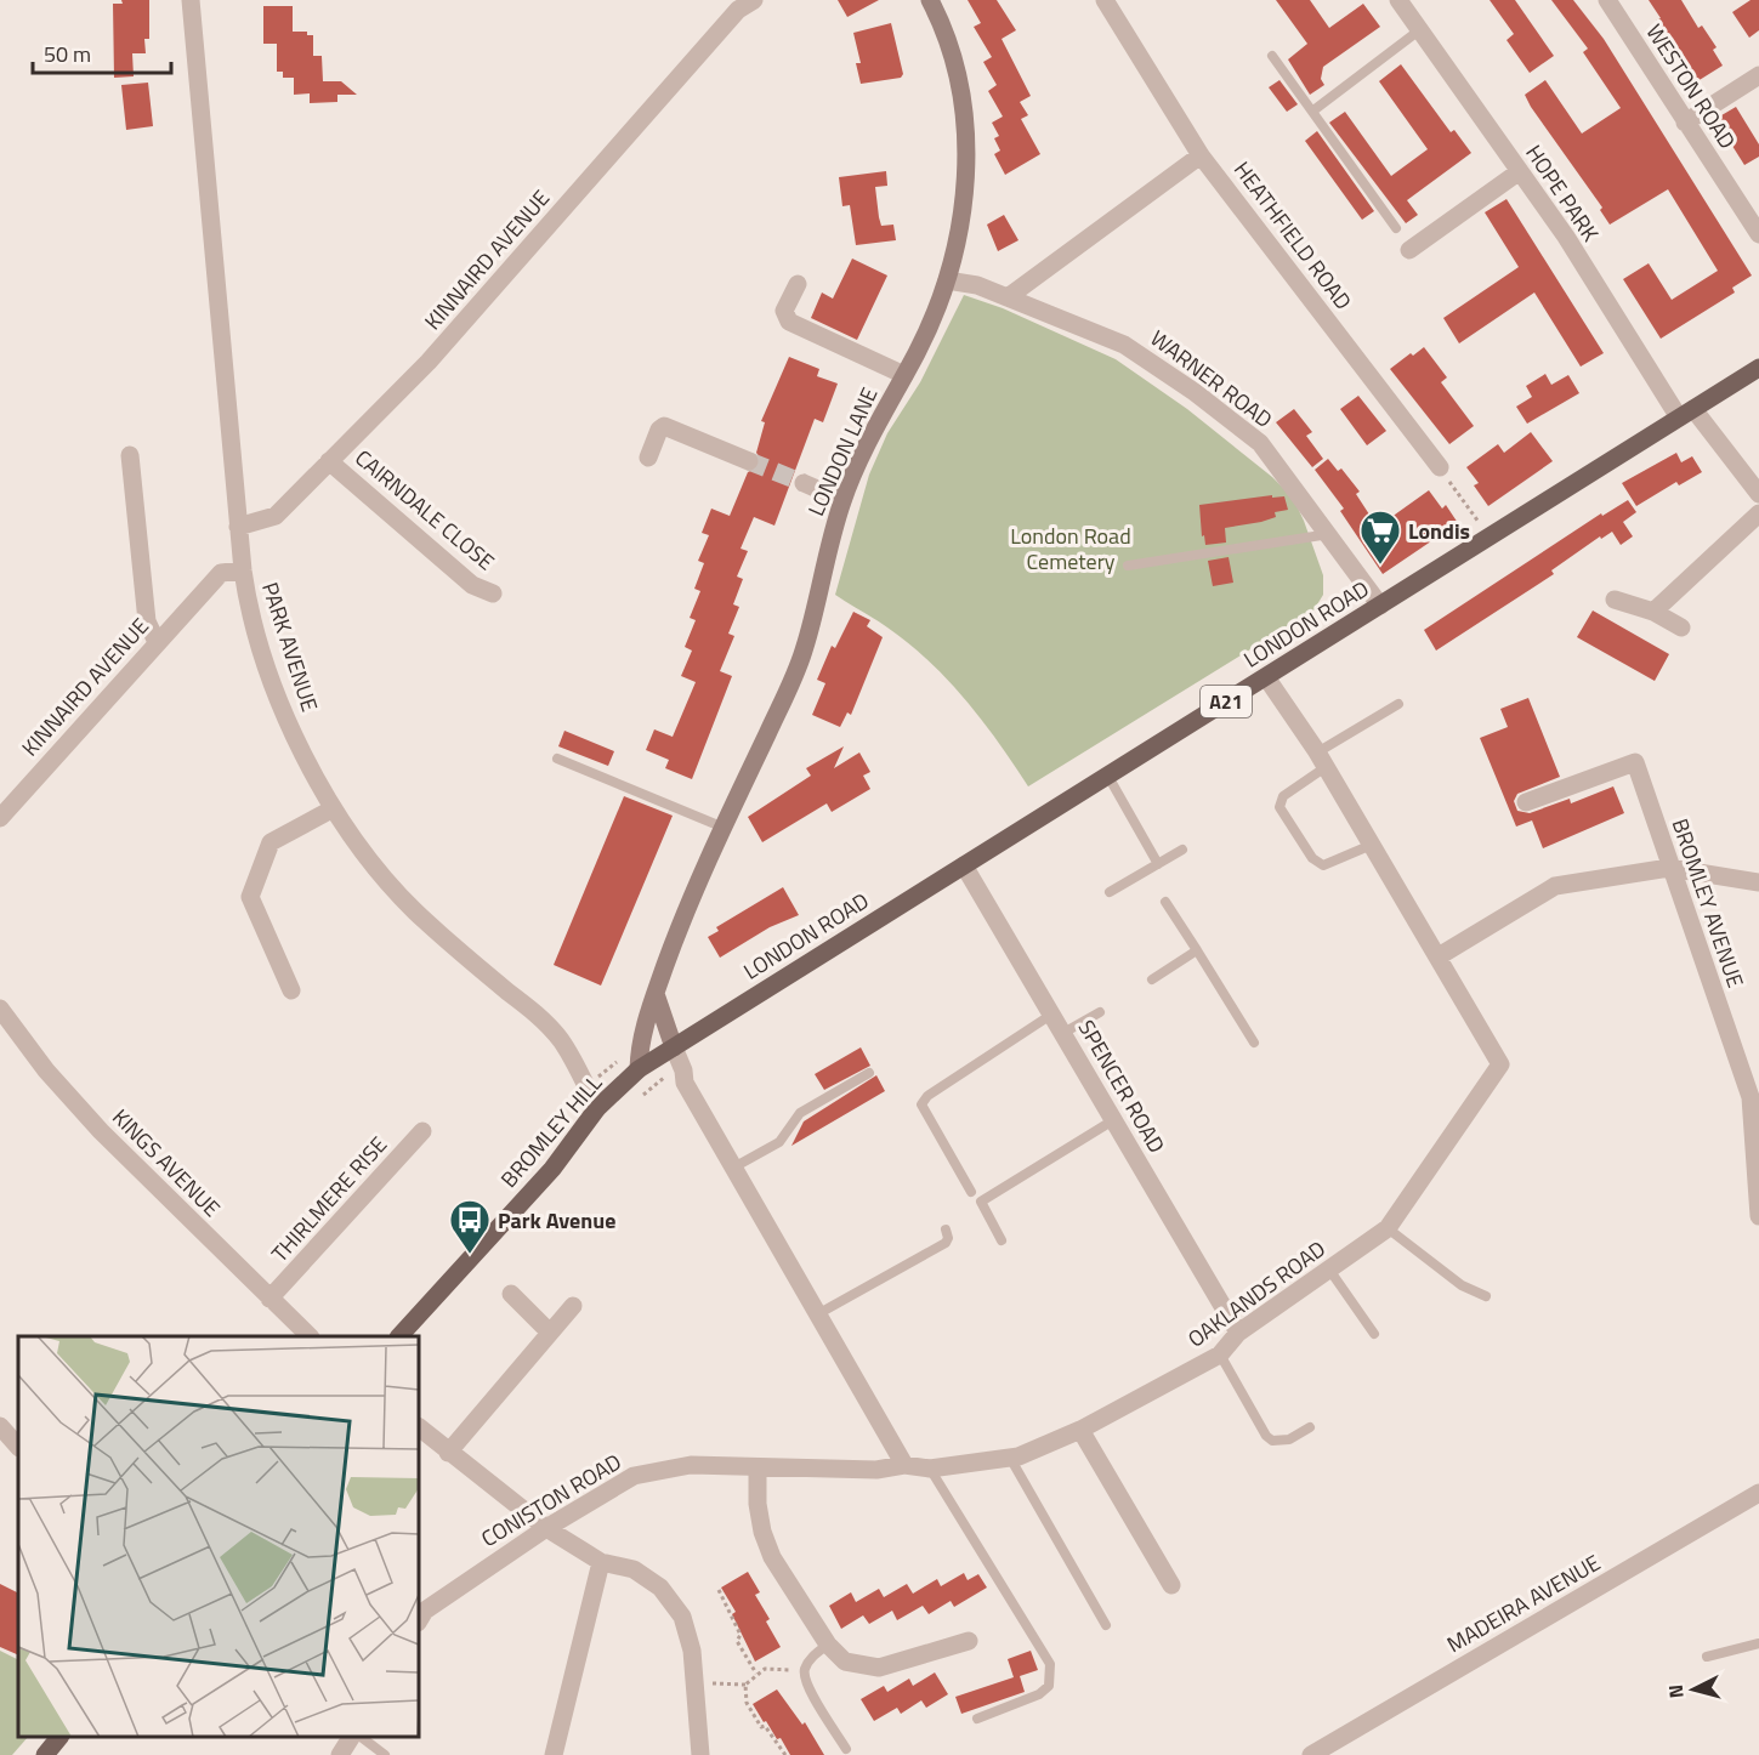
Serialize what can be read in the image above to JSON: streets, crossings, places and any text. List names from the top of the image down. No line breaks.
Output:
{"streets":{"main road":["LONDON ROAD","A21","BROMLEY HILL"],"street":["WESTON ROAD","HOPE PARK","HEATHFIELD ROAD","KINNAIRD AVENUE","WARNER ROAD","LONDON LANE","CAIRNDALE CLOSE","PARK AVENUE","BROMLEY AVENUE","SPENCER ROAD","KINGS AVENUE","THIRLMERE RISE","OAKLANDS ROAD","CONISTON ROAD","MADEIRA AVENUE"]},"crossings":[["HOPE PARK","LONDON ROAD"],["HEATHFIELD ROAD","WARNER ROAD"],["KINNAIRD AVENUE","CAIRNDALE CLOSE"],["KINNAIRD AVENUE","PARK AVENUE"],["WARNER ROAD","LONDON LANE"],["WARNER ROAD","LONDON ROAD"],["LONDON LANE","BROMLEY HILL"],["LONDON ROAD","SPENCER ROAD"],["LONDON ROAD","BROMLEY HILL"],["LONDON ROAD","OAKLANDS ROAD"],["PARK AVENUE","BROMLEY HILL"],["SPENCER ROAD","OAKLANDS ROAD"],["KINGS AVENUE","THIRLMERE RISE"],["OAKLANDS ROAD","CONISTON ROAD"]],"parks":["London Road Cemetery"],"places":{"supermarket":["Londis"],"bus stop":["Park Avenue"]},"scale_bar":"50 m","north":"left"}
